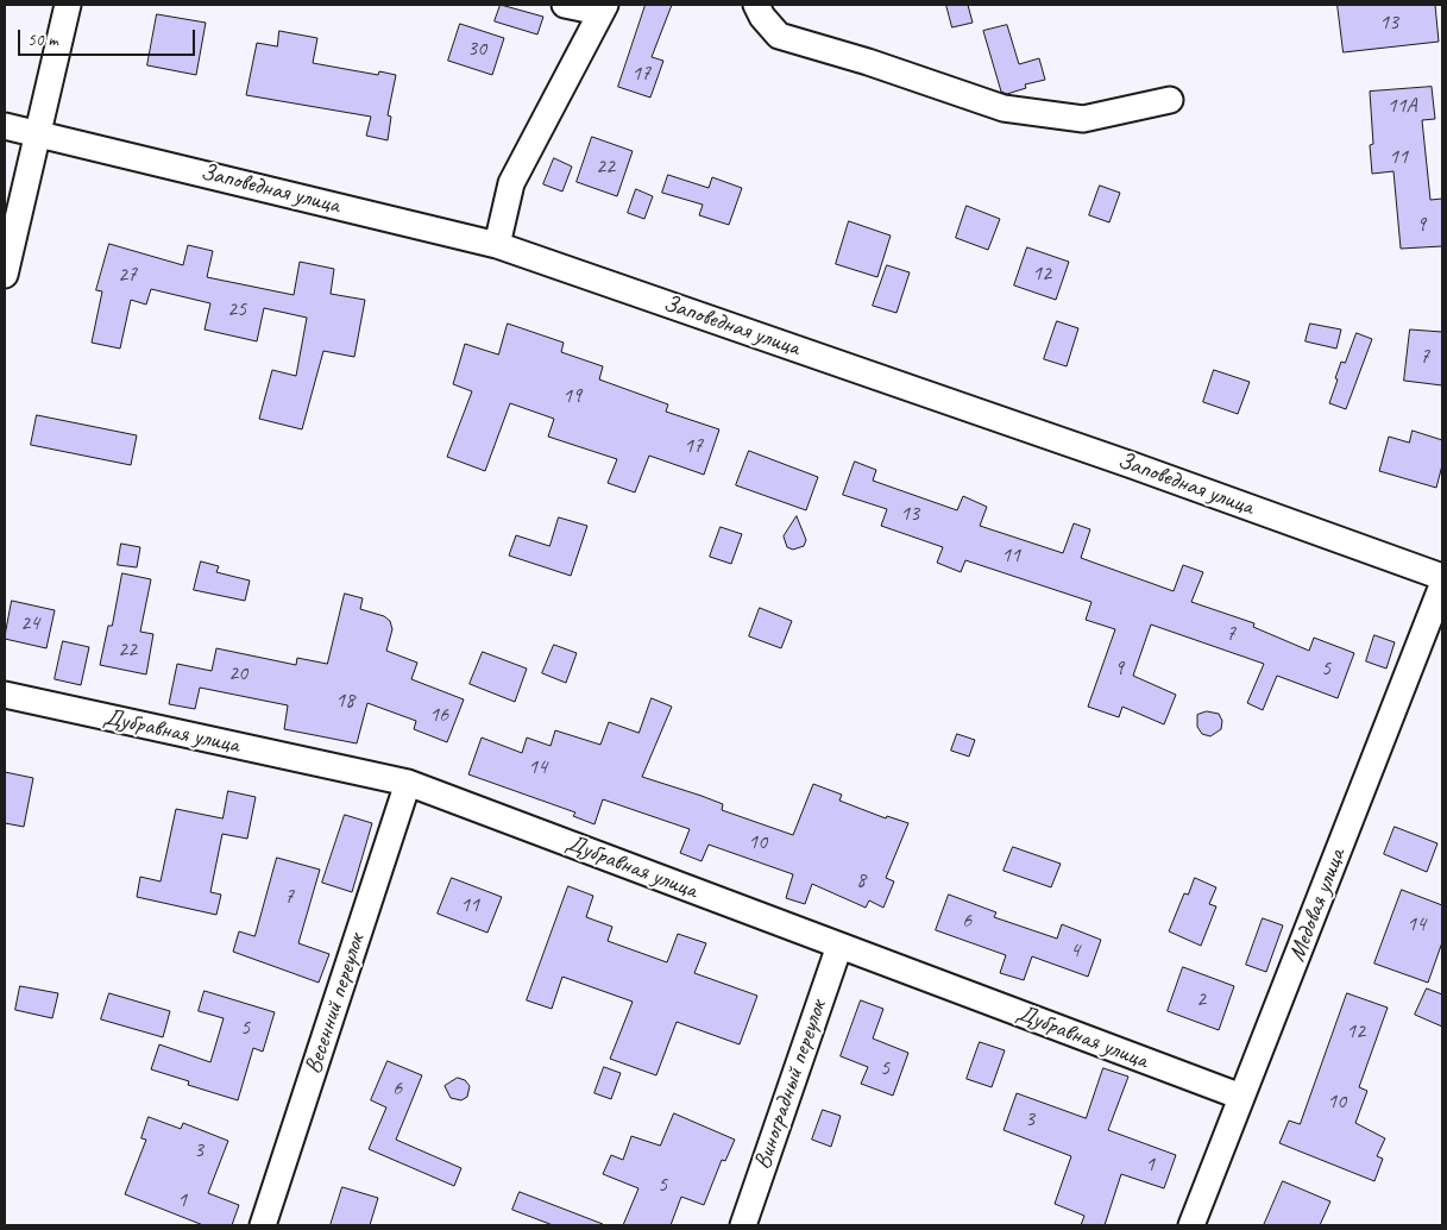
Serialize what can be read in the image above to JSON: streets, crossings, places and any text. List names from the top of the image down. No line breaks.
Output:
{"streets":{"street":["Заповедная улица","Дубравная улица","Медовая улица","Весенний переулок","Виноградный переулок"]},"crossings":[["Дубравная улица","Медовая улица"],["Дубравная улица","Весенний переулок"],["Дубравная улица","Виноградный переулок"]],"house_numbers":["13","30","17","11А","11","22","9","12","27","25","7","19","17","13","11","24","7","22","9","5","20","18","16","14","10","8","7","11","6","14","4","2","5","12","5","6","10","3","3","1","5","1"],"scale_bar":"50 m"}
